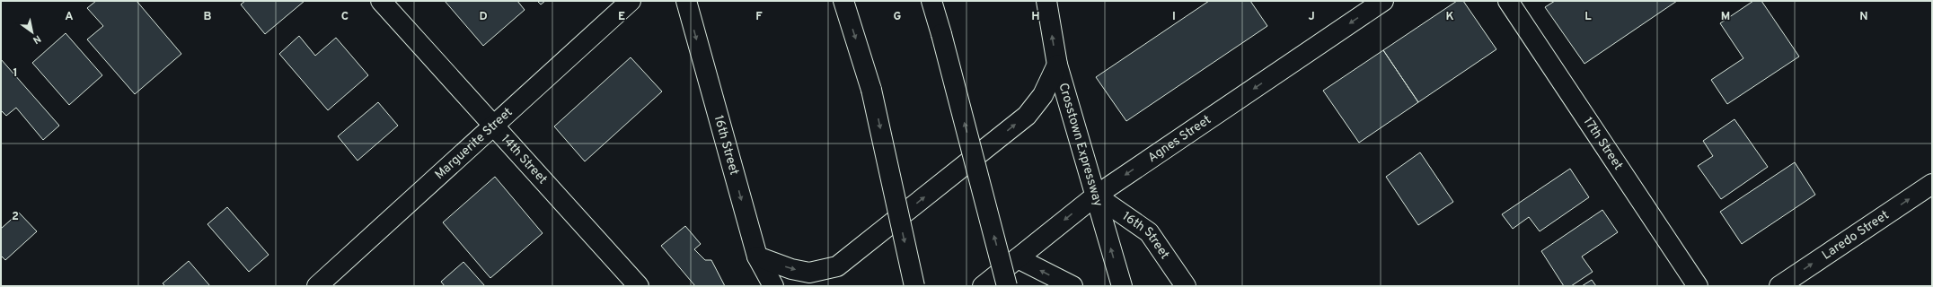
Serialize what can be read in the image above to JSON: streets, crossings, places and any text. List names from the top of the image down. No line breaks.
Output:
{"streets":{"main road":["Agnes Street","Marguerite Street","17th Street","Crosstown Expressway","16th Street","14th Street","Laredo Street"]},"crossings":[["Agnes Street","Crosstown Expressway"],["Agnes Street","16th Street"],["Marguerite Street","14th Street"],["Crosstown Expressway","16th Street"]],"one_way":["Laredo Street"],"north":"bottom right","grid":{"columns":["A","B","C","D","E","F","G","H","I","J","K","L","M","N"],"rows":["1","2"]}}
